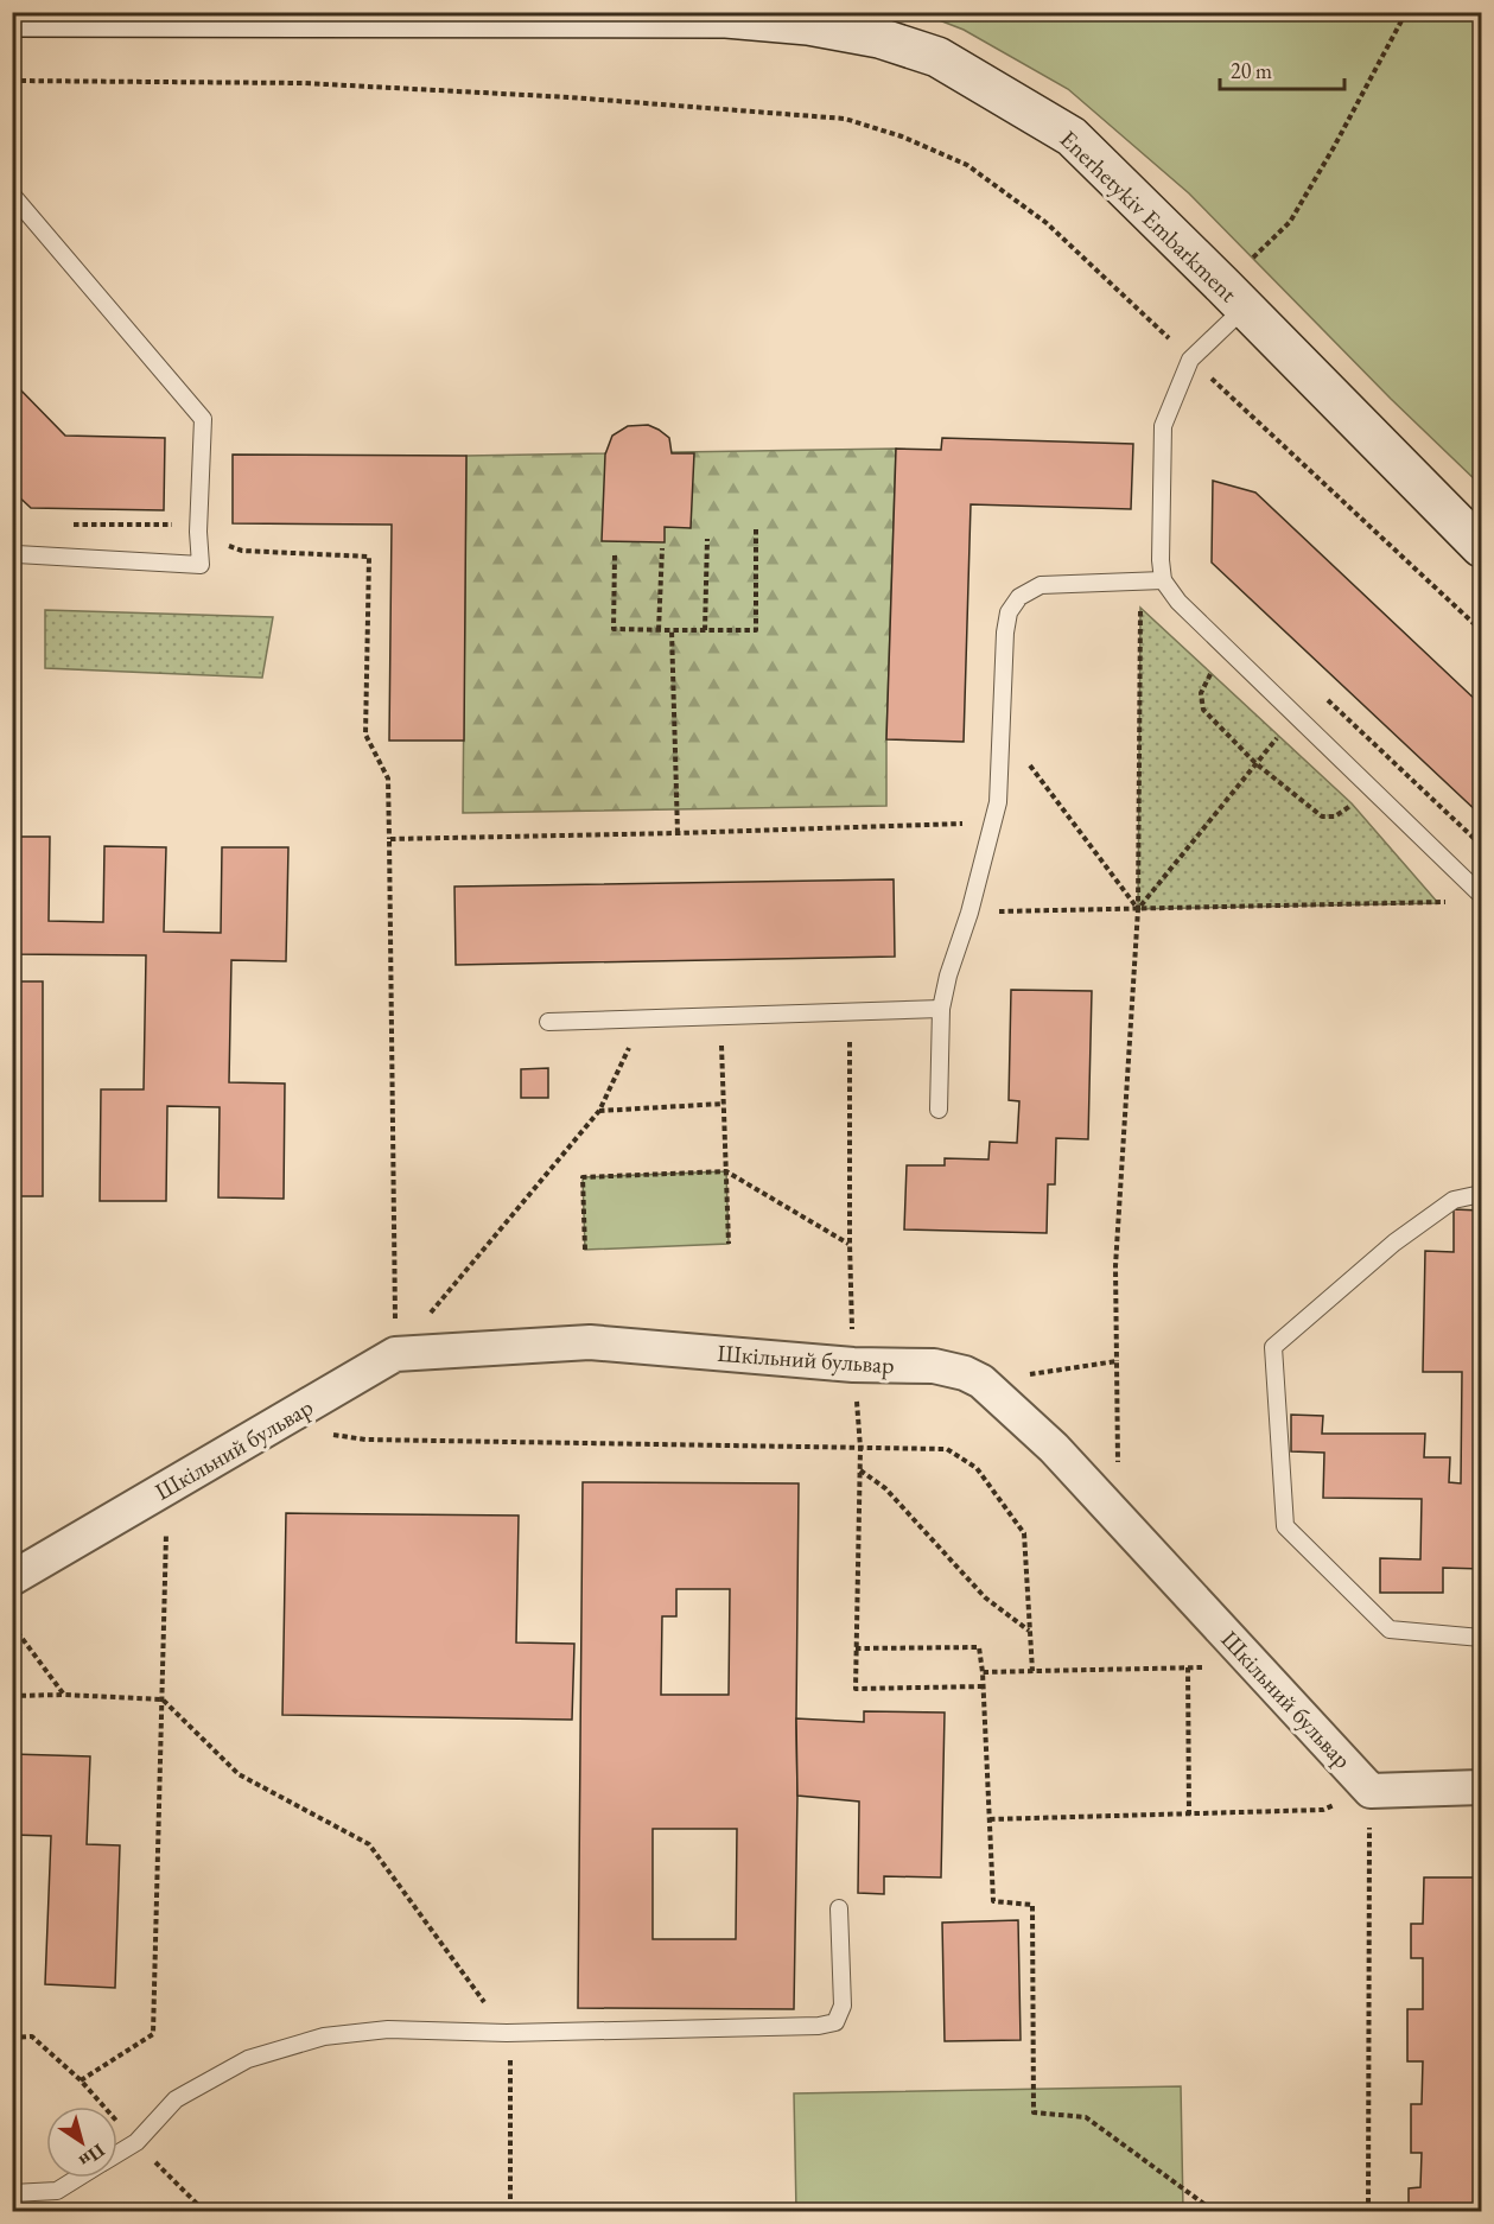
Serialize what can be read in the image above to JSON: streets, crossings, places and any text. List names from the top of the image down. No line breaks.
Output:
{"streets":{"street":["Enerhetykiv Embarkment","Шкільний бульвар"]},"scale_bar":"20 m","north":"bottom right"}
